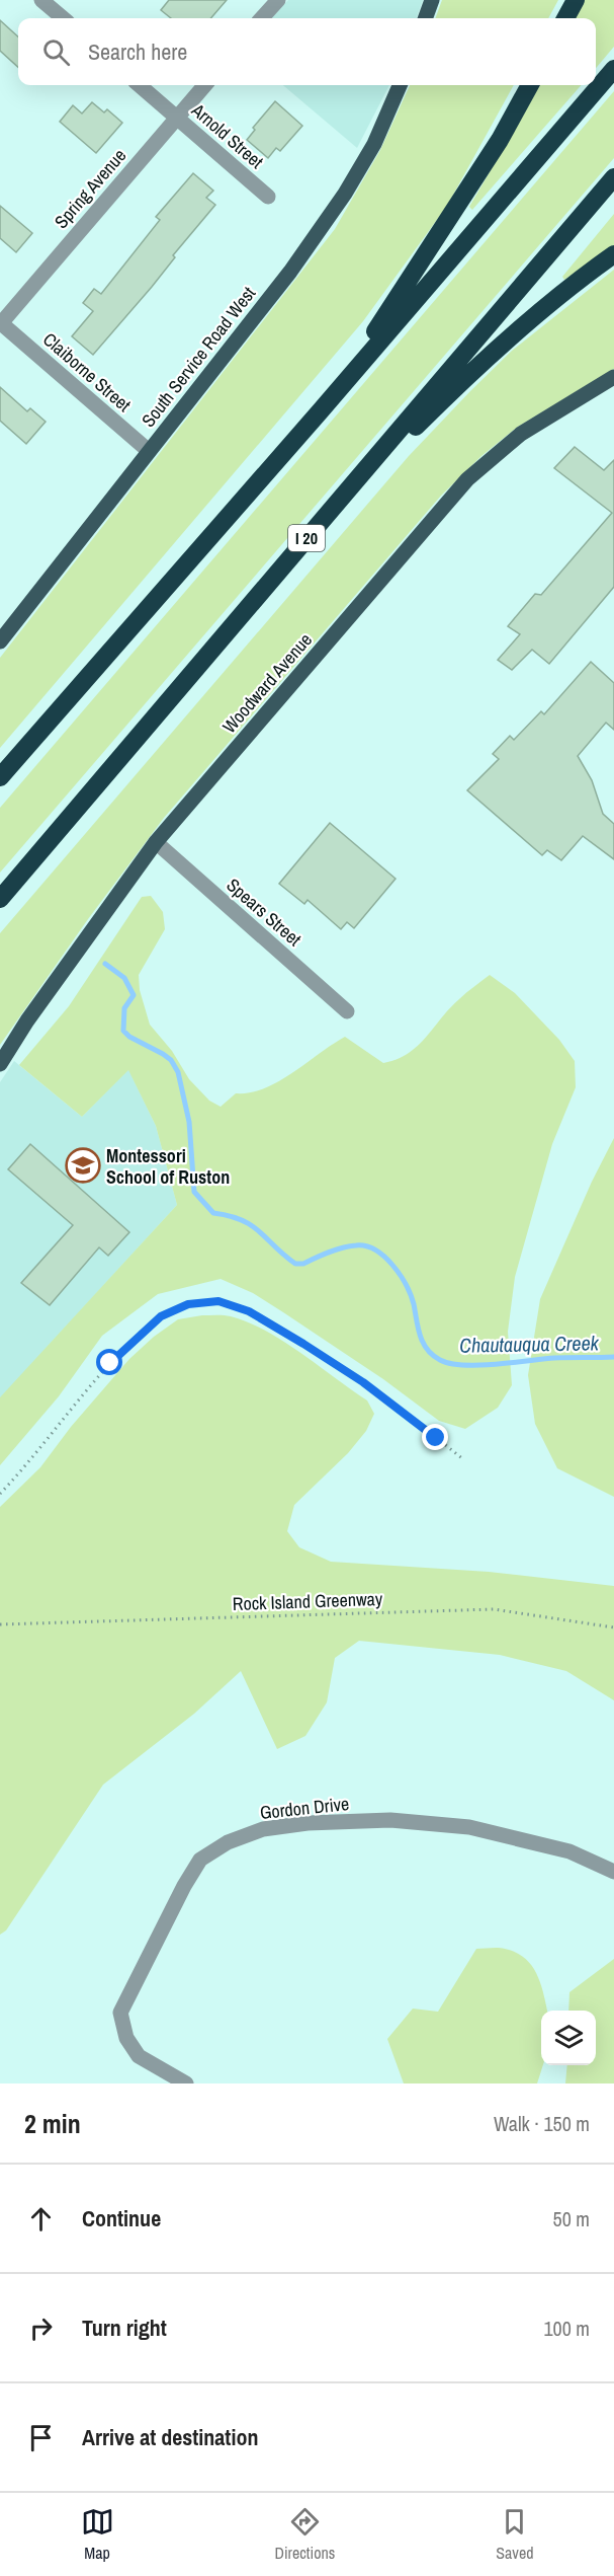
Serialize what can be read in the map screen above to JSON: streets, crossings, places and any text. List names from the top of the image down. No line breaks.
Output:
{"streets":{"highway":["I 20"],"main road":["South Service Road West","Woodward Avenue"],"street":["Arnold Street","Spring Avenue","Claiborne Street","Spears Street","Gordon Drive"],"path":["Rock Island Greenway"]},"crossings":[["Arnold Street","Spring Avenue"],["Spring Avenue","Claiborne Street"],["South Service Road West","Claiborne Street"],["Woodward Avenue","Spears Street"]],"water":["Chautauqua Creek"],"places":{"school or university":["Montessori School of Ruston"]},"page":{"search":"Search here","heading":["2 min","Walk · 150 m"],"list":[["Continue","50 m"],["Turn right","100 m"],"Arrive at destination"],"nav":["Map","Directions","Saved"]}}
